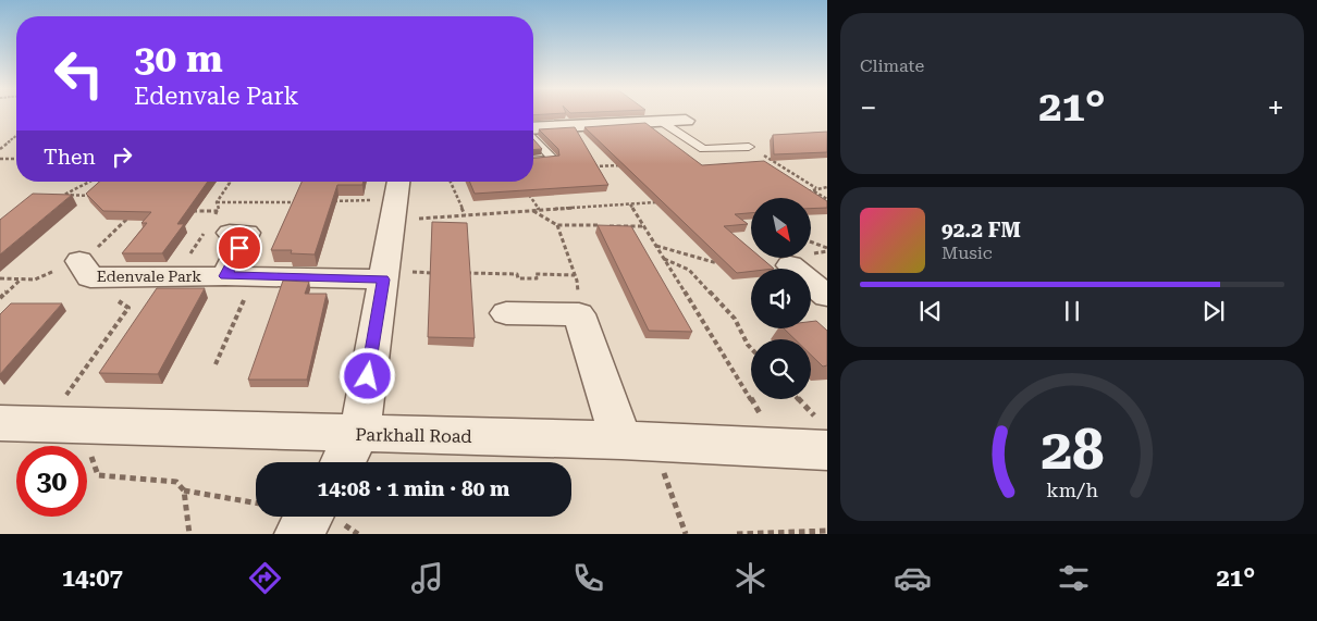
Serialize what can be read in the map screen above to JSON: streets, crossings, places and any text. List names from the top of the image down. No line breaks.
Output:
{"streets":{"street":["Edenvale Park","Parkhall Road"]},"north":"bottom right","page":{"tile":"Climate","turn":["30 m","Edenvale Park"],"heat":["−","21°","+"],"then":"Then","song":["92.2 FM","Music"],"limit":"30","trip":"14:08 · 1 min · 80 m","tabs":["14:07","21°"],"gauge":["28","km/h"]}}
